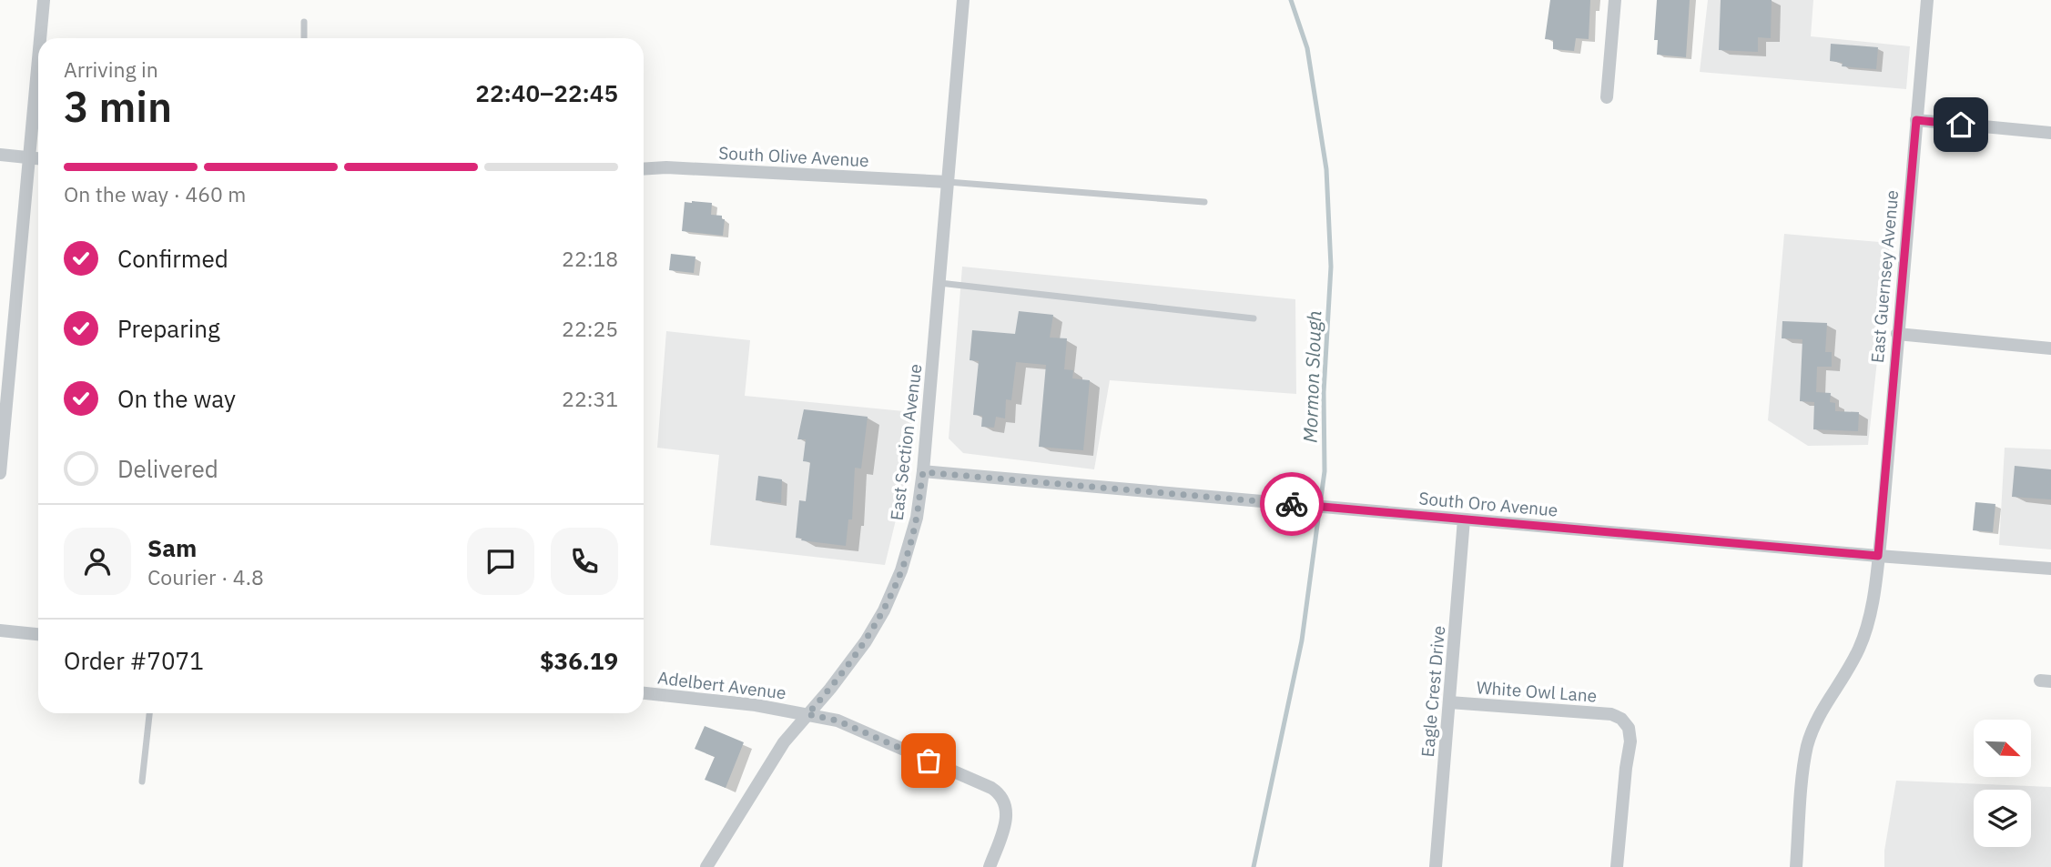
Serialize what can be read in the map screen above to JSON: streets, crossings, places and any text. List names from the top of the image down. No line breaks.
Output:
{"streets":{"street":["South Olive Avenue","East Guernsey Avenue","East Section Avenue","South Oro Avenue","Adelbert Avenue","Eagle Crest Drive","White Owl Lane"]},"crossings":[["South Olive Avenue","East Section Avenue"],["East Guernsey Avenue","South Oro Avenue"],["East Section Avenue","South Oro Avenue"],["East Section Avenue","Adelbert Avenue"],["South Oro Avenue","Eagle Crest Drive"],["Eagle Crest Drive","White Owl Lane"]],"water":["Mormon Slough"],"north":"bottom right","page":{"heading":["3 min","Arriving in","22:40–22:45"],"panel":["Sam","Courier · 4.8","Order #7071","$36.19"],"bar":"On the way · 460 m","list":[["Confirmed","22:18"],["Preparing","22:25"],["On the way","22:31"],"Delivered"]}}
